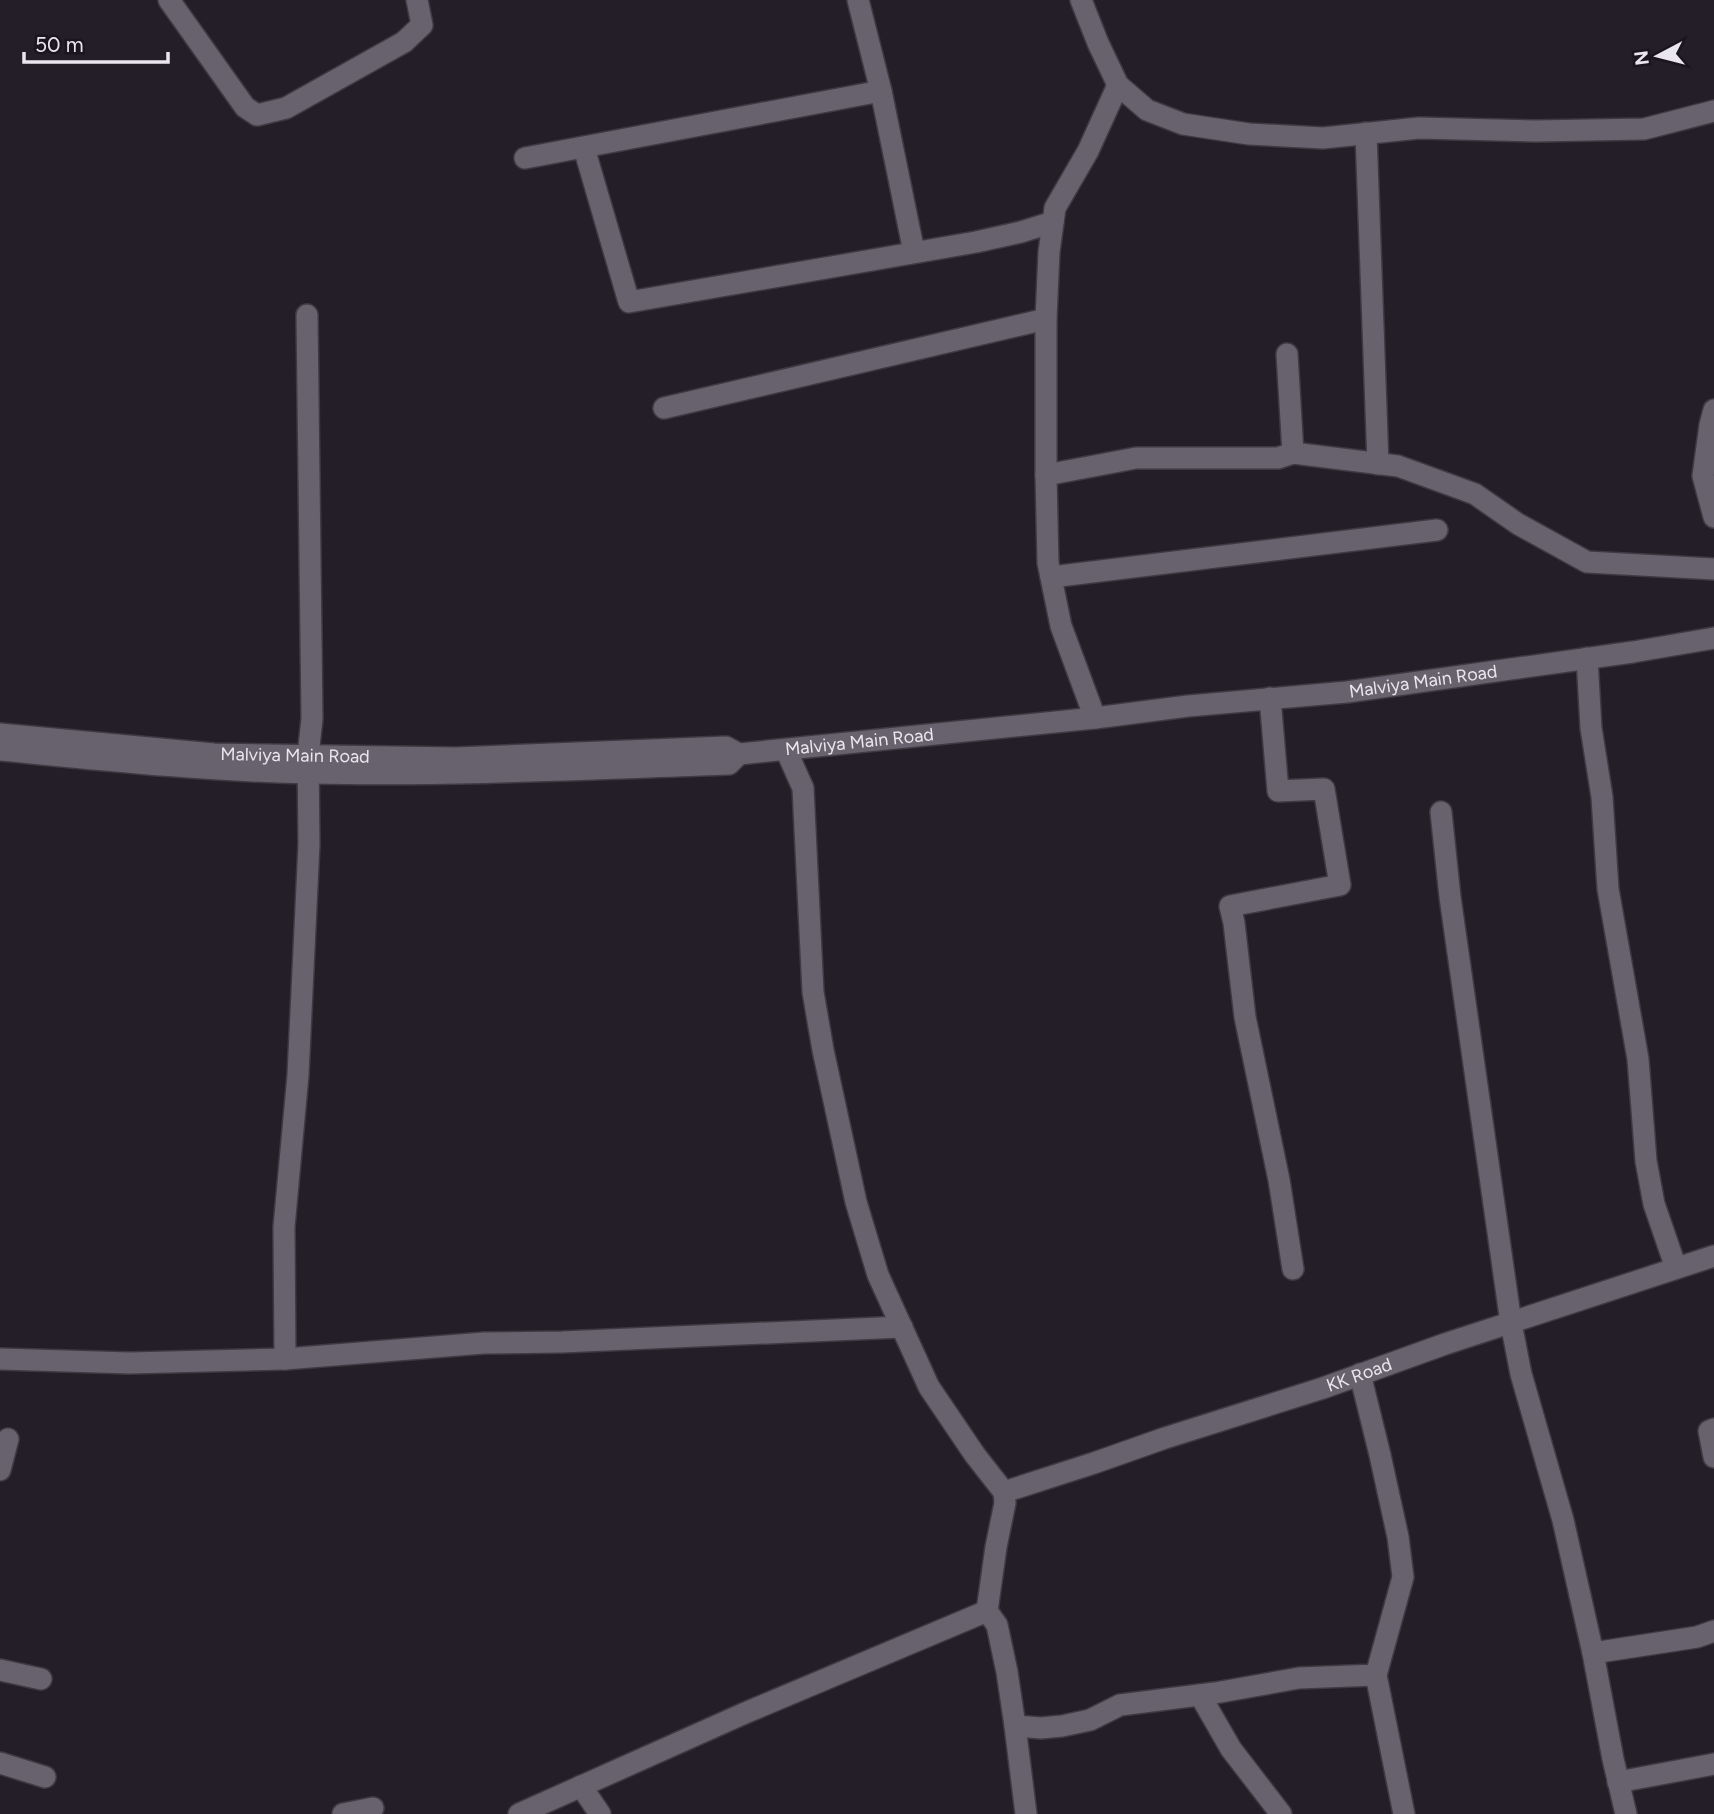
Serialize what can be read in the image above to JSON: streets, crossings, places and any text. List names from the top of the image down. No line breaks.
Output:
{"streets":{"street":["Malviya Main Road","KK Road"]},"scale_bar":"50 m","north":"left"}
